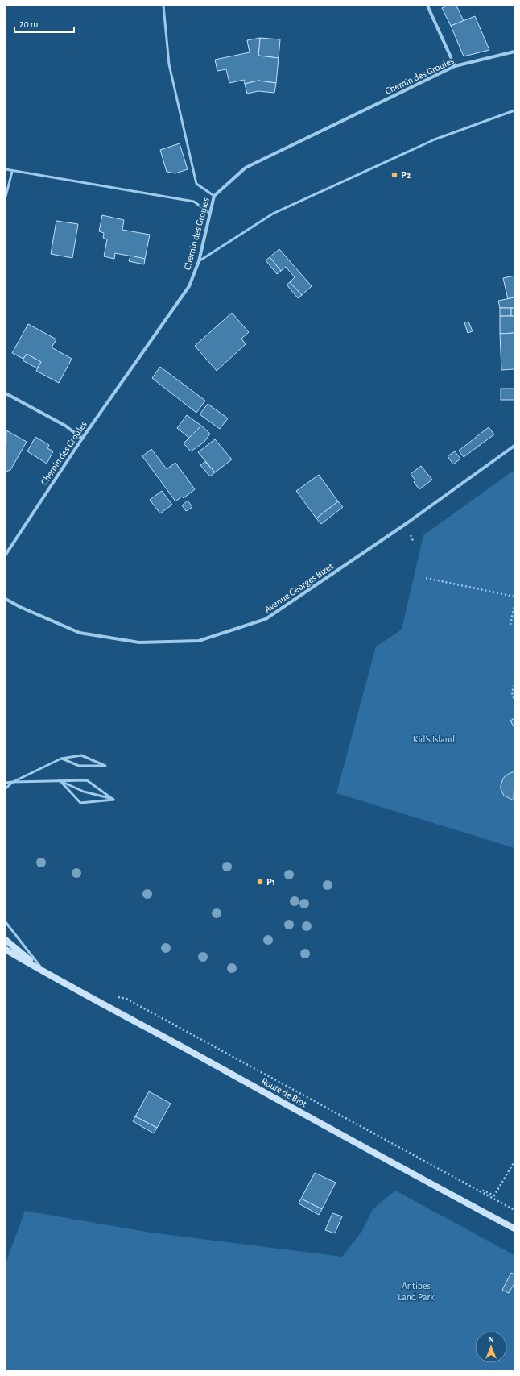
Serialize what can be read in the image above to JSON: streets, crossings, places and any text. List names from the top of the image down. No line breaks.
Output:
{"streets":{"main road":["Route de Biot"],"street":["Chemin des Groules","Avenue Georges Bizet"]},"parks":["Kid's Island","Antibes Land Park"],"places":["P2","P1"],"scale_bar":"20 m","north":"top"}
